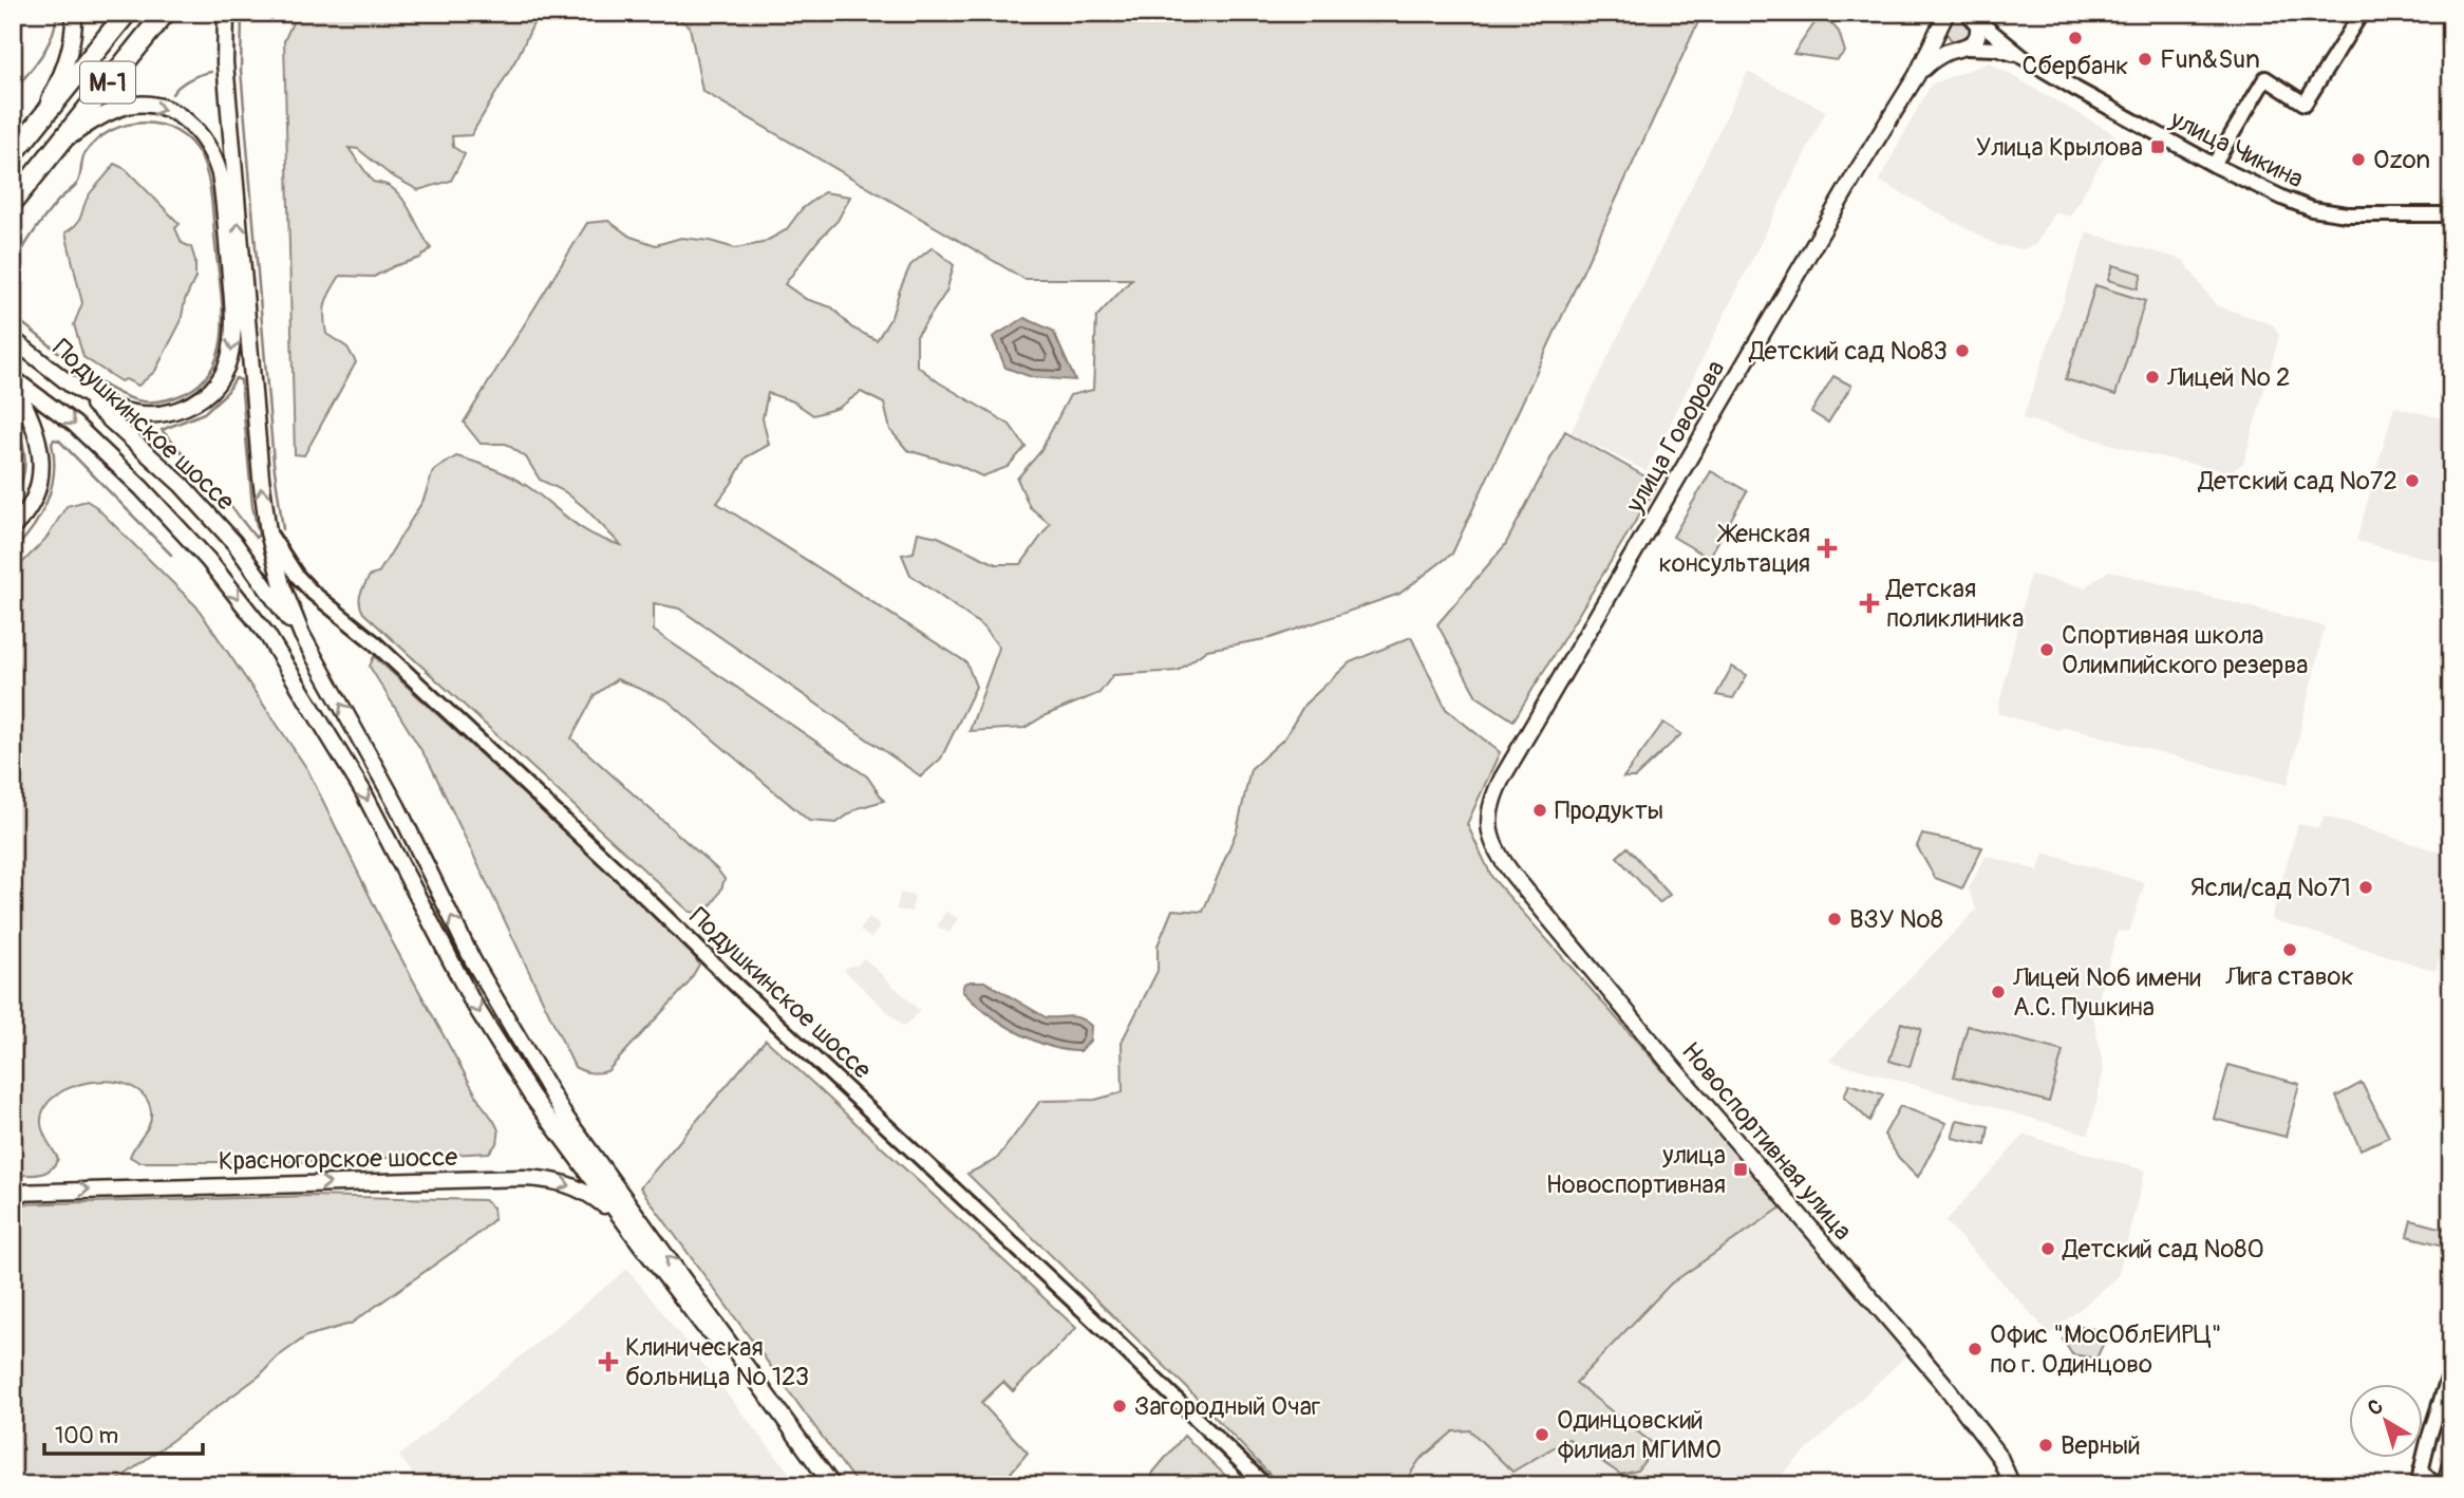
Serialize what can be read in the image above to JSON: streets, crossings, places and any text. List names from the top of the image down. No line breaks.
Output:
{"streets":{"highway":["М-1"],"main road":["Подушкинское шоссе","улица Говорова","Новоспортивная улица","Красногорское шоссе"],"street":["улица Чикина"]},"crossings":[["улица Чикина","улица Говорова"],["улица Говорова","Новоспортивная улица"]],"one_way":["Красногорское шоссе"],"places":{"other":["Сбербанк","Fun&Sun","Ozon","Детский сад №83","Лицей № 2","Детский сад №72","Спортивная школа Олимпийского резерва","Продукты","Ясли/сад №71","ВЗУ №8","Лига ставок","Лицей №6 имени А.С. Пушкина","Детский сад №80","Офис \"МосОблЕИРЦ\" по г. Одинцово","Загородный Очаг","Одинцовский филиал МГИМО","Верный"],"transit":["Улица Крылова","улица Новоспортивная"],"health":["Женская консультация","Детская поликлиника","Клиническая больница № 123"]},"scale_bar":"100 m","north":"top left"}
